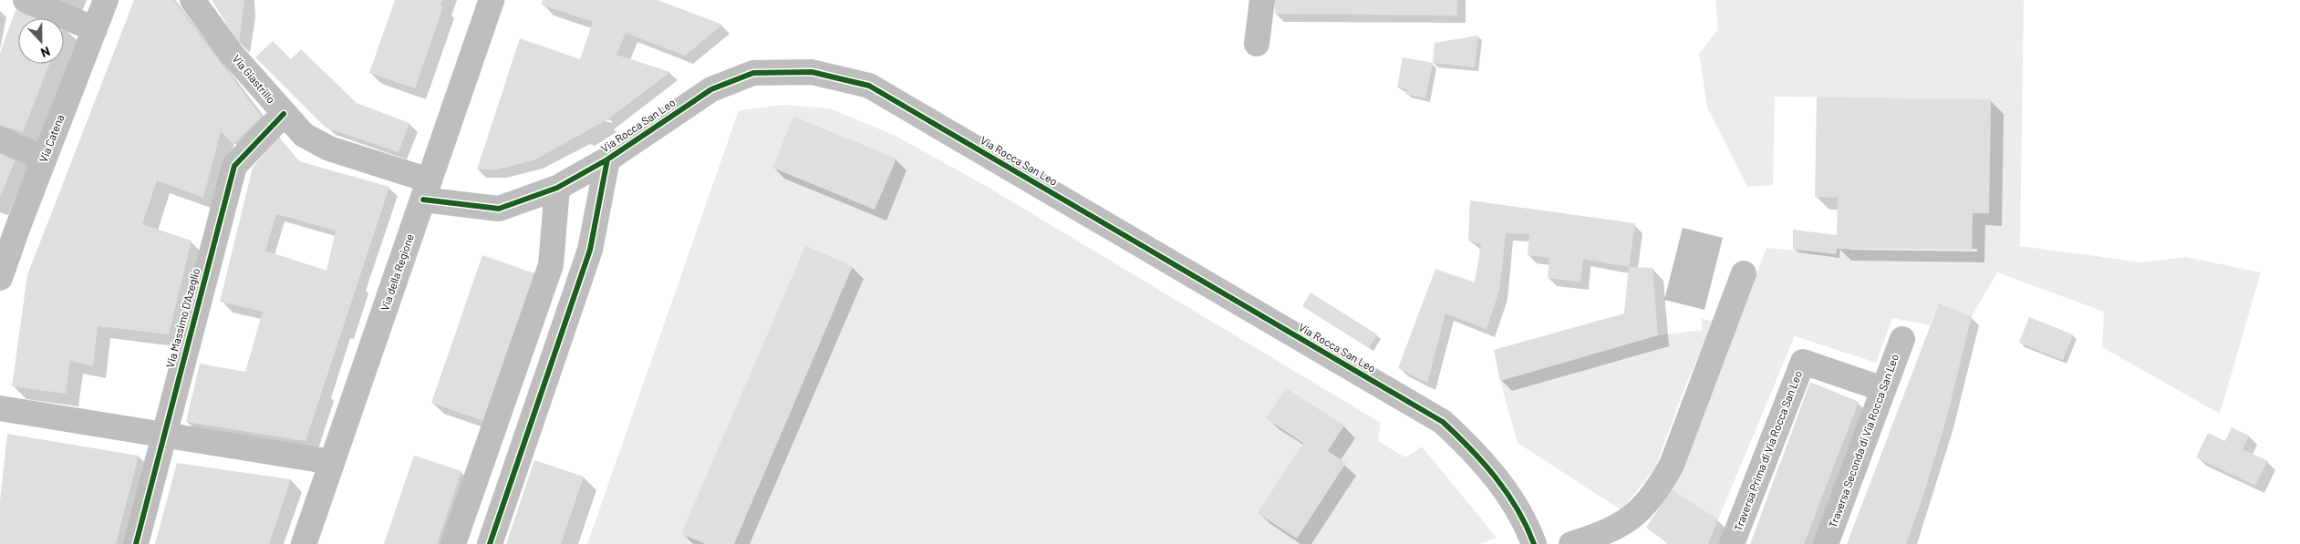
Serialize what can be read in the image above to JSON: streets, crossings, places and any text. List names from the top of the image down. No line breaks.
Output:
{"streets":{"street":["Via Giastrillo","Via Rocca San Leo","Via Catena","Via della Regione","Via Massimo D'Azeglio","Traversa Seconda di Via Rocca San Leo","Traversa Prima di Via Rocca San Leo"]},"crossings":[["Via Giastrillo","Via Rocca San Leo"],["Via Giastrillo","Via della Regione"],["Via Giastrillo","Via Massimo D'Azeglio"],["Via Rocca San Leo","Via della Regione"],["Traversa Seconda di Via Rocca San Leo","Traversa Prima di Via Rocca San Leo"]],"north":"bottom"}
